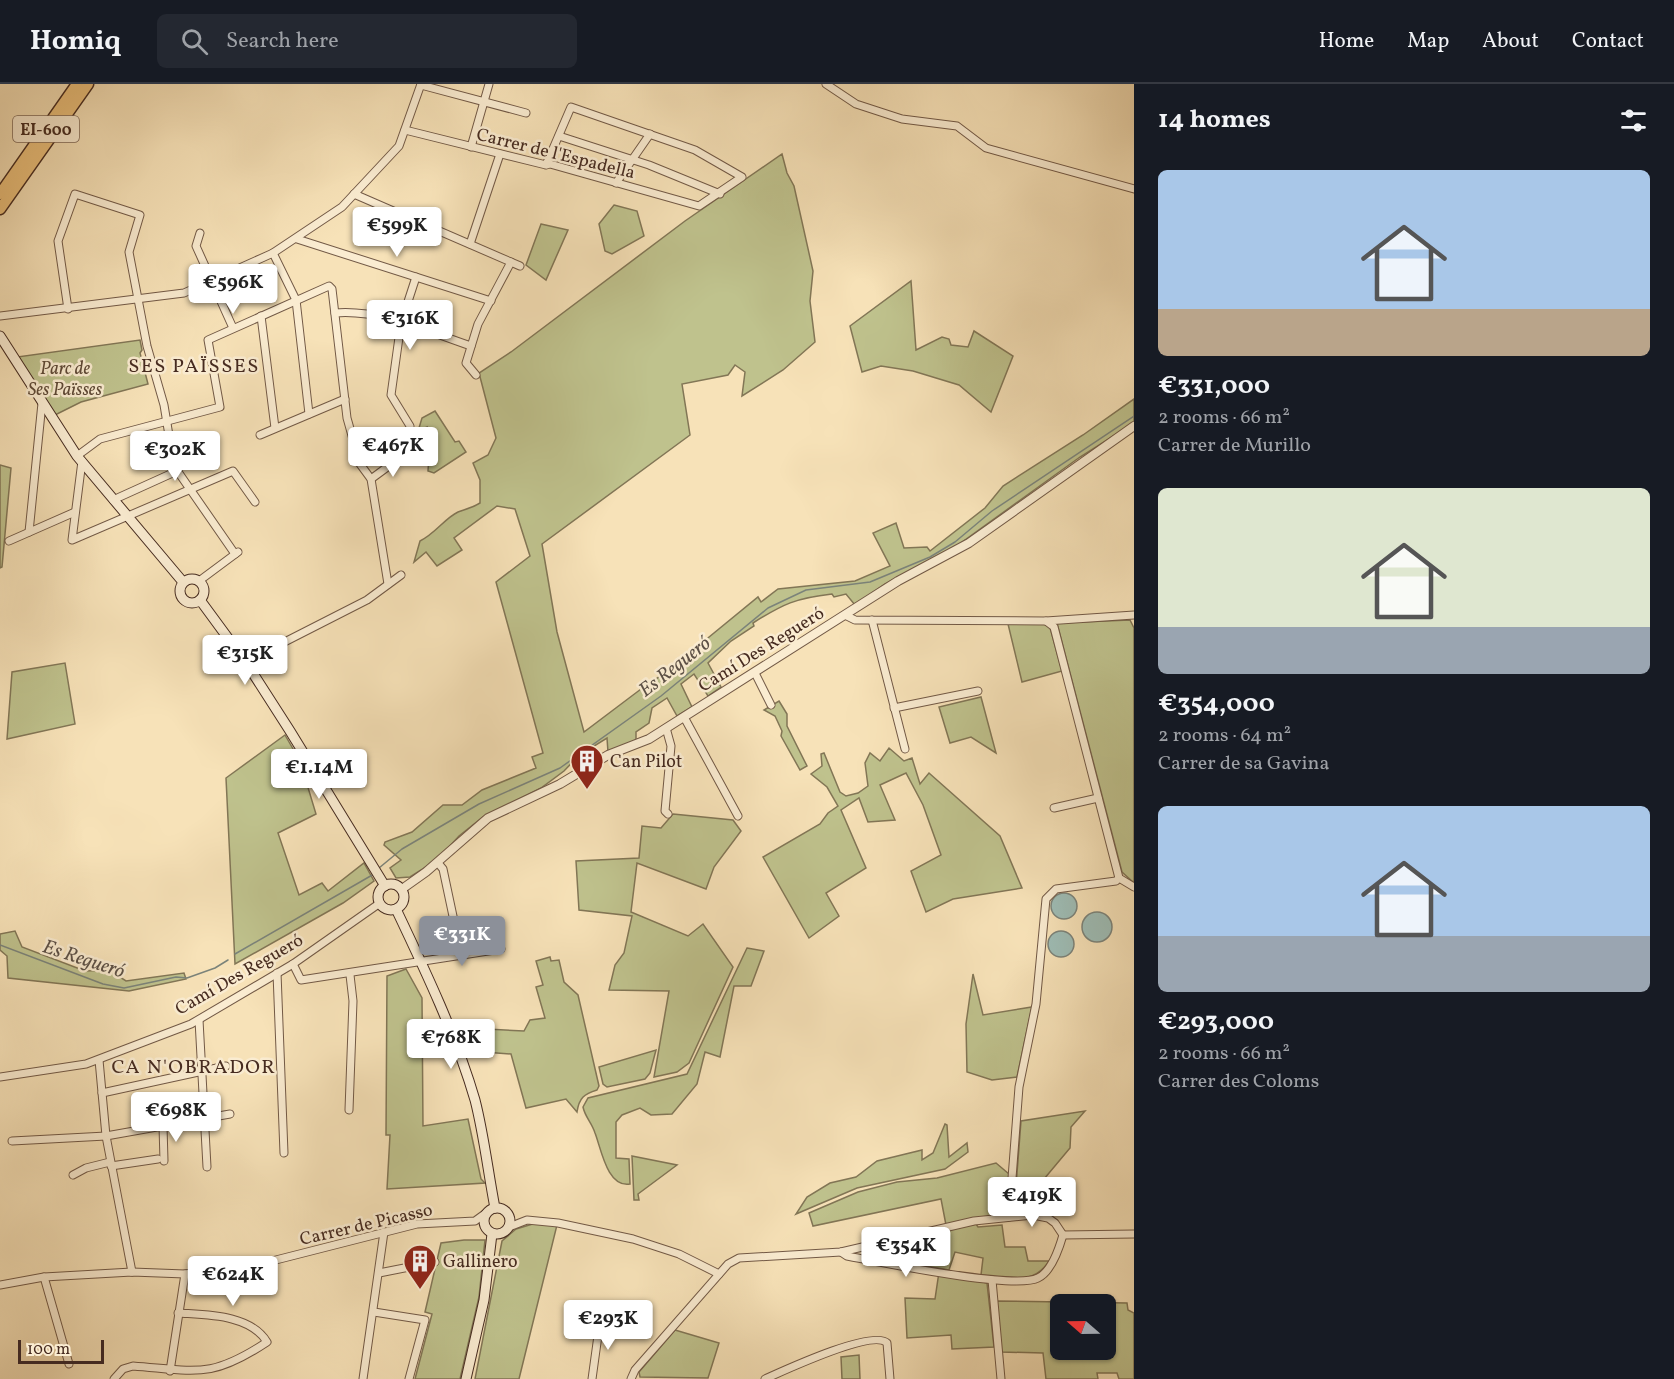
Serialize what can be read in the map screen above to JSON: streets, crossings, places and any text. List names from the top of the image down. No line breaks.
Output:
{"streets":{"main road":["EI-600"],"street":["Carrer de l'Espadella","Camí Des Regueró","Carrer de Picasso"]},"districts":["SES PAÏSSES","CA N'OBRADOR"],"water":["Es Regueró"],"parks":["Parc de Ses Païsses"],"places":{"building":["Can Pilot","Gallinero"]},"scale_bar":"100 m","north":"left","page":{"header":"Homiq","search":"Search here","nav":["Home","Map","About","Contact"],"heading":"14 homes","list":[{"name":"€331,000","note":"2 rooms · 66 m² · Carrer de Murillo"},{"name":"€354,000","note":"2 rooms · 64 m² · Carrer de sa Gavina"},{"name":"€293,000","note":"2 rooms · 66 m² · Carrer des Coloms"}],"price":["€599K","€596K","€316K","€467K","€302K","€315K","€1.14M","€331K","€768K","€698K","€419K","€354K","€624K","€293K"],"scale":"100 m"}}
